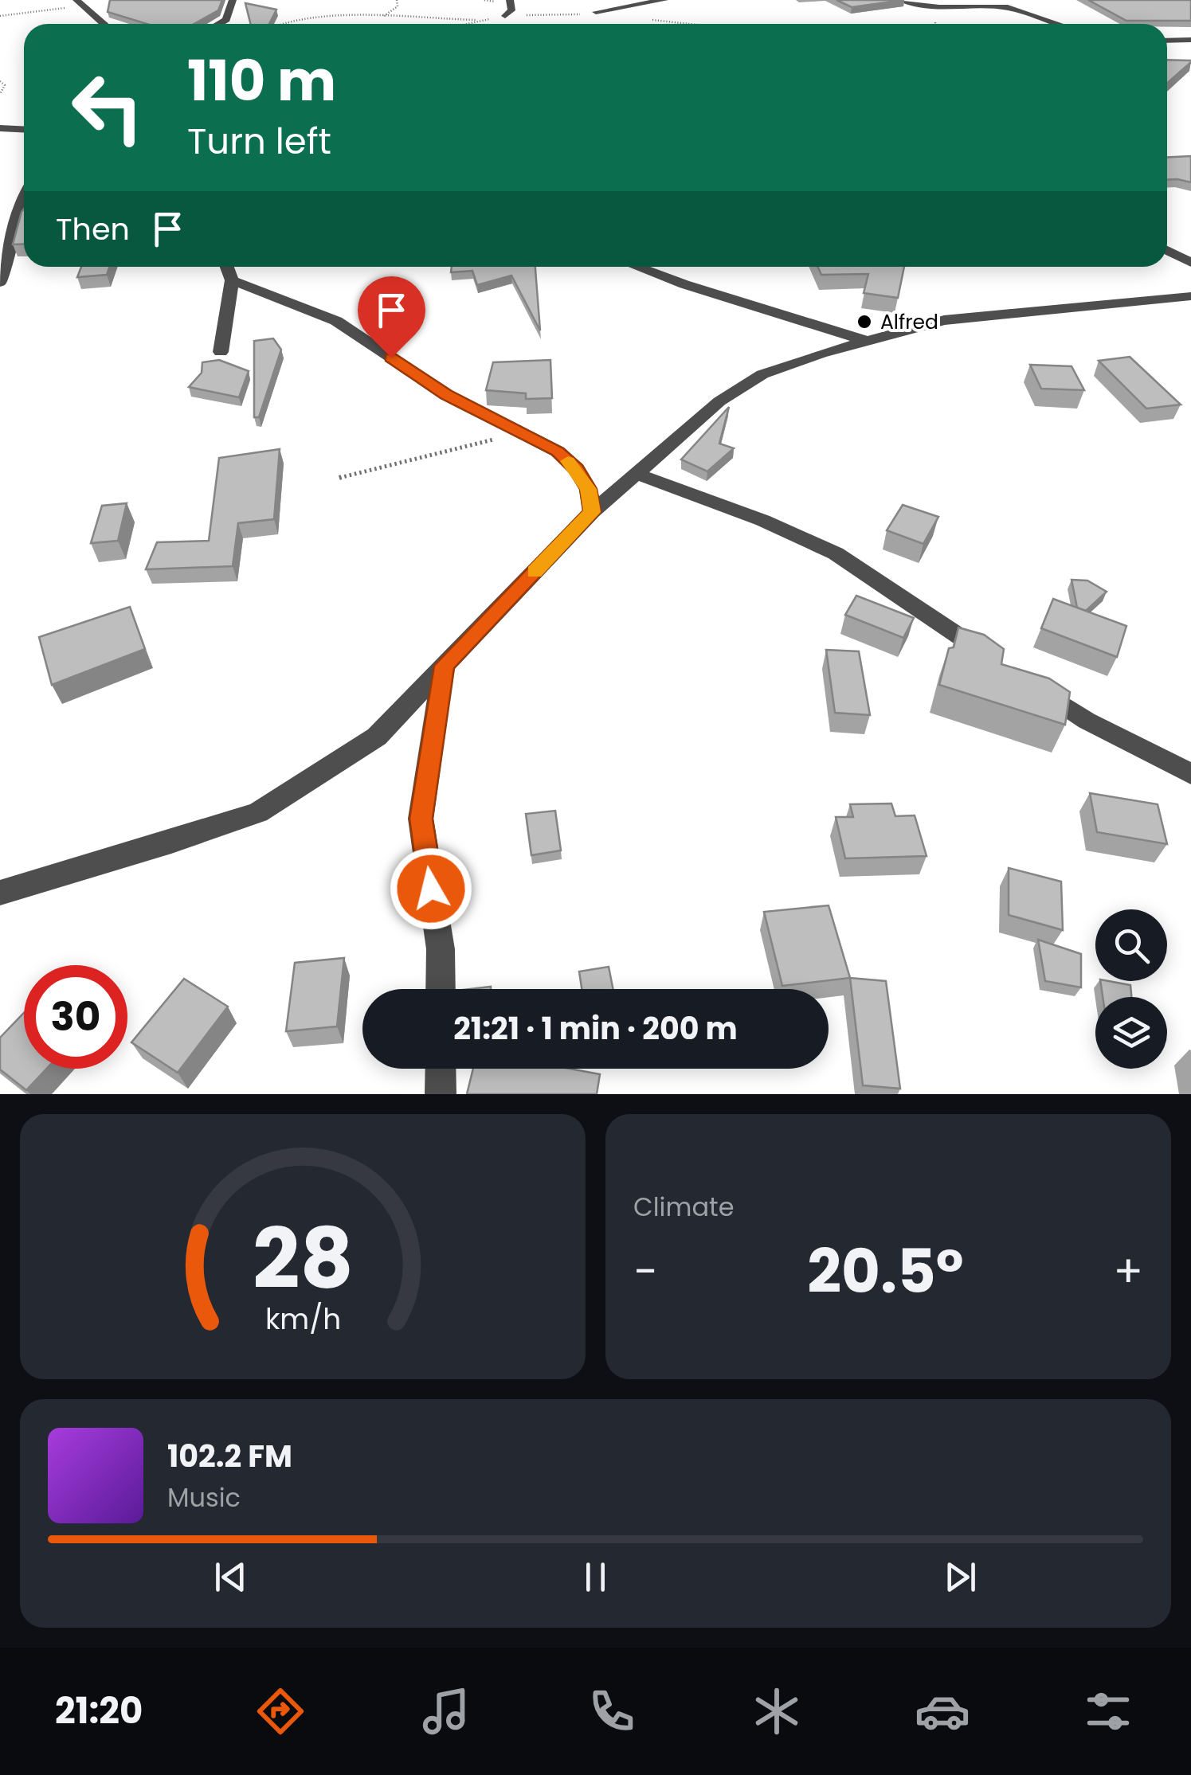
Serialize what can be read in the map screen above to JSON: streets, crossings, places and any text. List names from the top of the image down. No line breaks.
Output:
{"places":["Alfred"],"page":{"turn":["110 m","Turn left"],"then":"Then","limit":"30","trip":"21:21 · 1 min · 200 m","tile":"Climate","heat":["−","20.5°","+"],"song":["102.2 FM","Music"],"tabs":"21:20","gauge":["28","km/h"]}}
